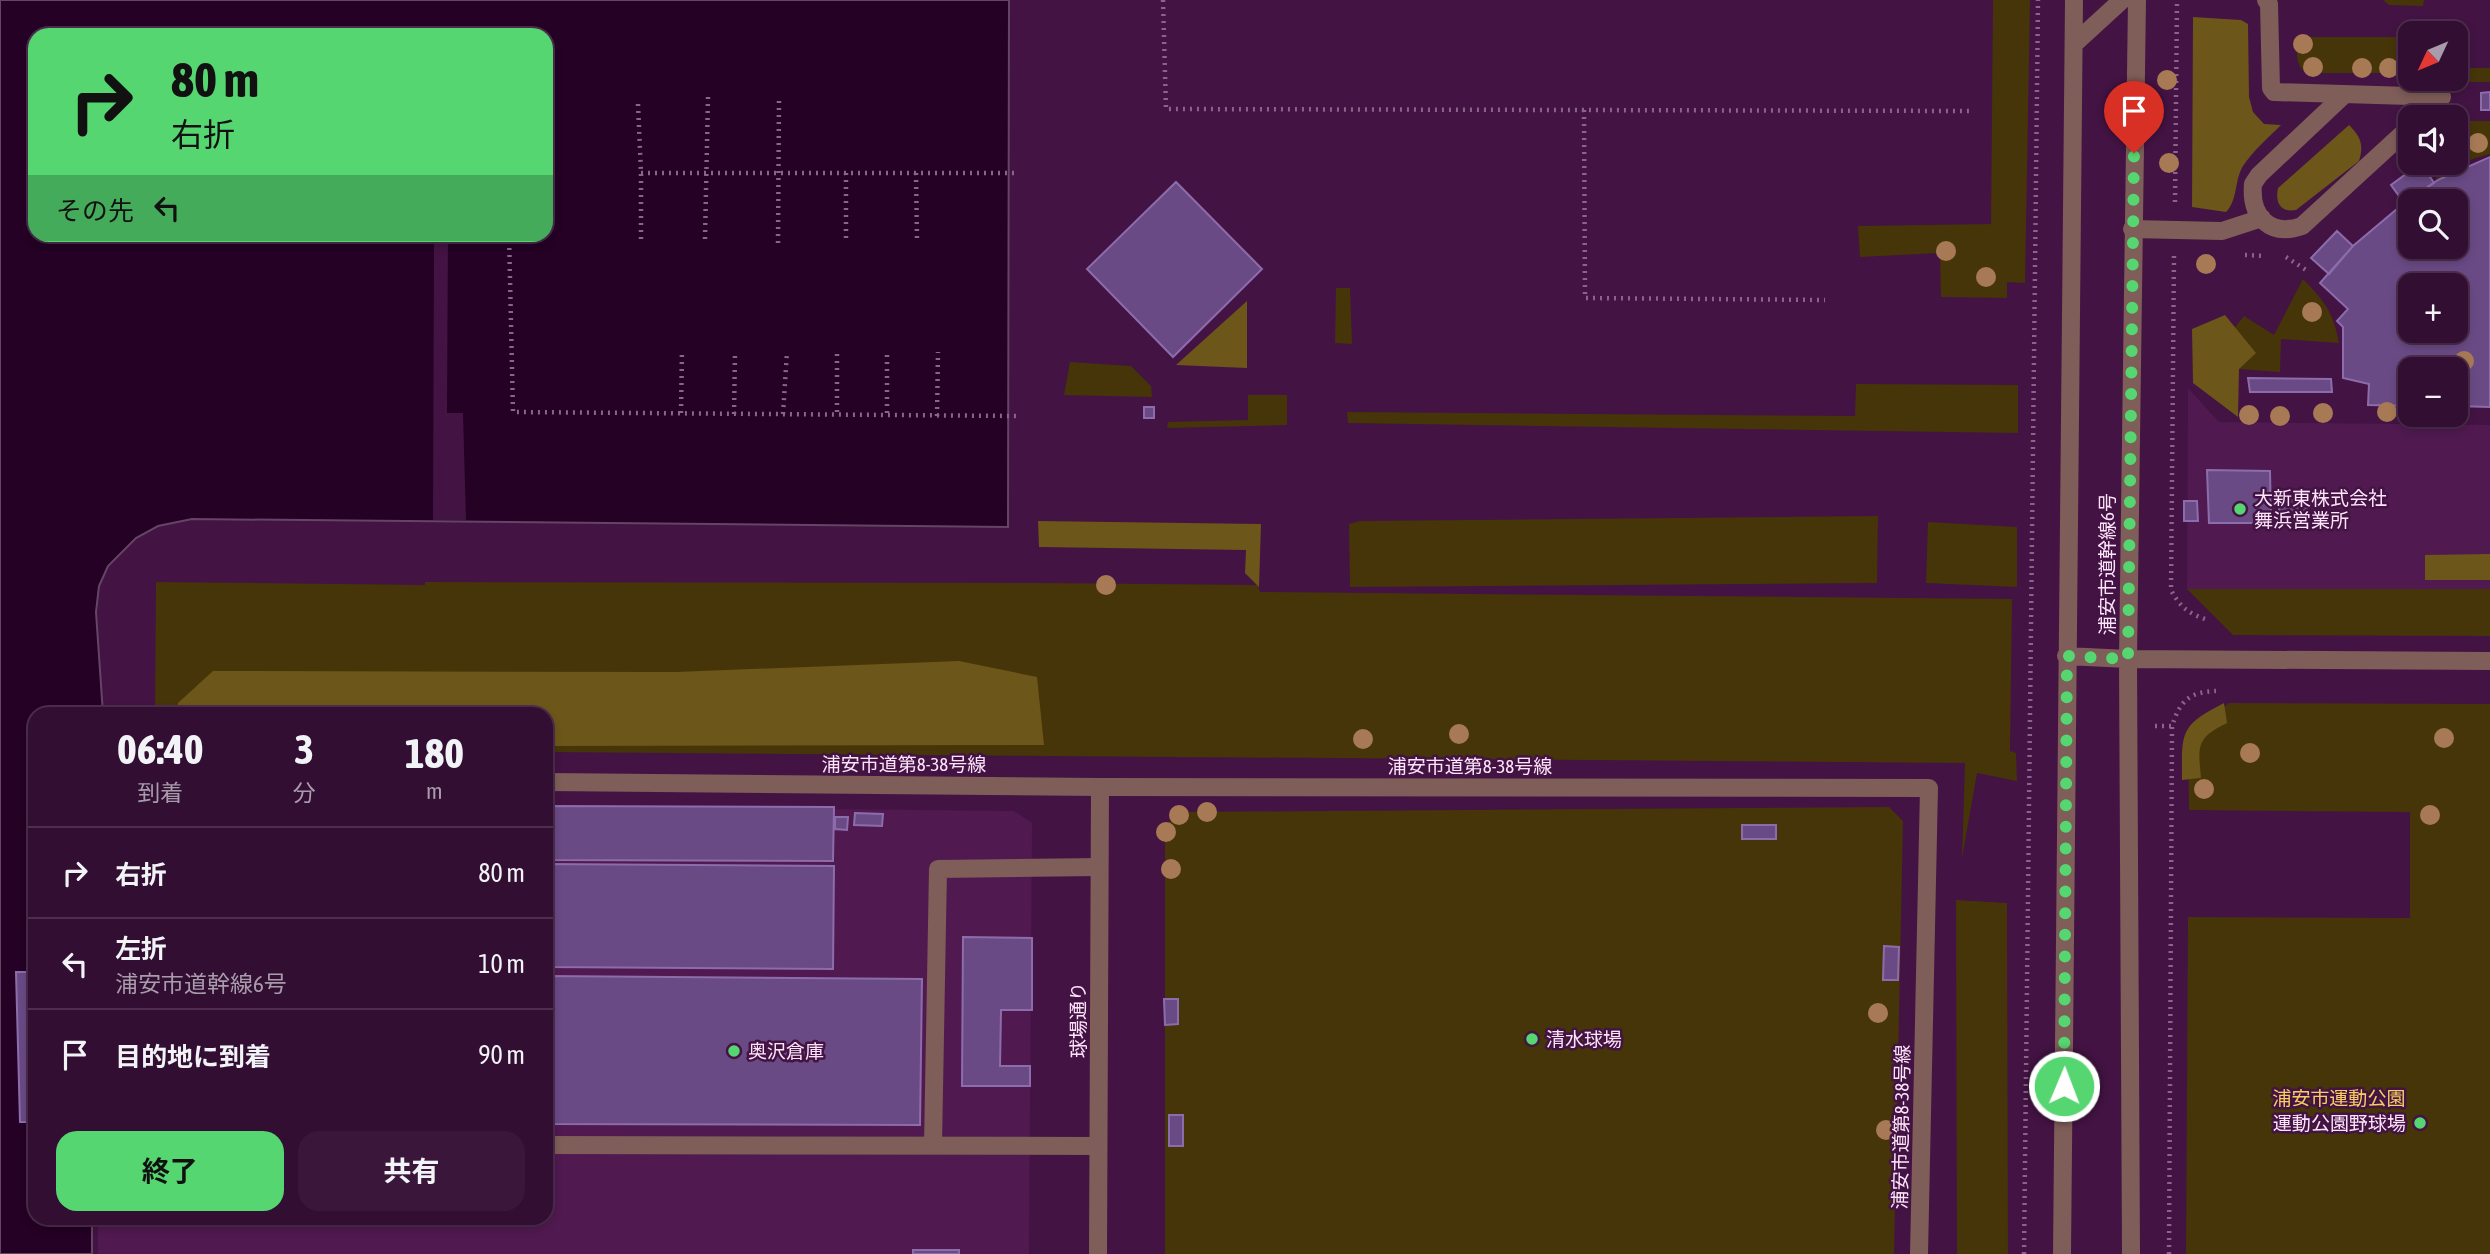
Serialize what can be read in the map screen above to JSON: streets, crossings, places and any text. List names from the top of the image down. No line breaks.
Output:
{"streets":{"street":["浦安市道幹線6号","浦安市道第8-38号線","球場通り"]},"crossings":[["浦安市道第8-38号線","球場通り"]],"parks":["浦安市運動公園"],"places":["大新東株式会社 舞浜営業所","清水球場","奥沢倉庫","運動公園野球場"],"north":"bottom left","page":{"map_buttons":["+","−"],"turn":["80 m","右折"],"then":"その先","eta":["06:40","到着","3","分","180","m"],"list":[{"name":"右折","value":"80 m"},{"name":"左折","note":"浦安市道幹線6号","value":"10 m"},{"name":"目的地に到着","value":"90 m"}],"buttons":["終了","共有"]}}
